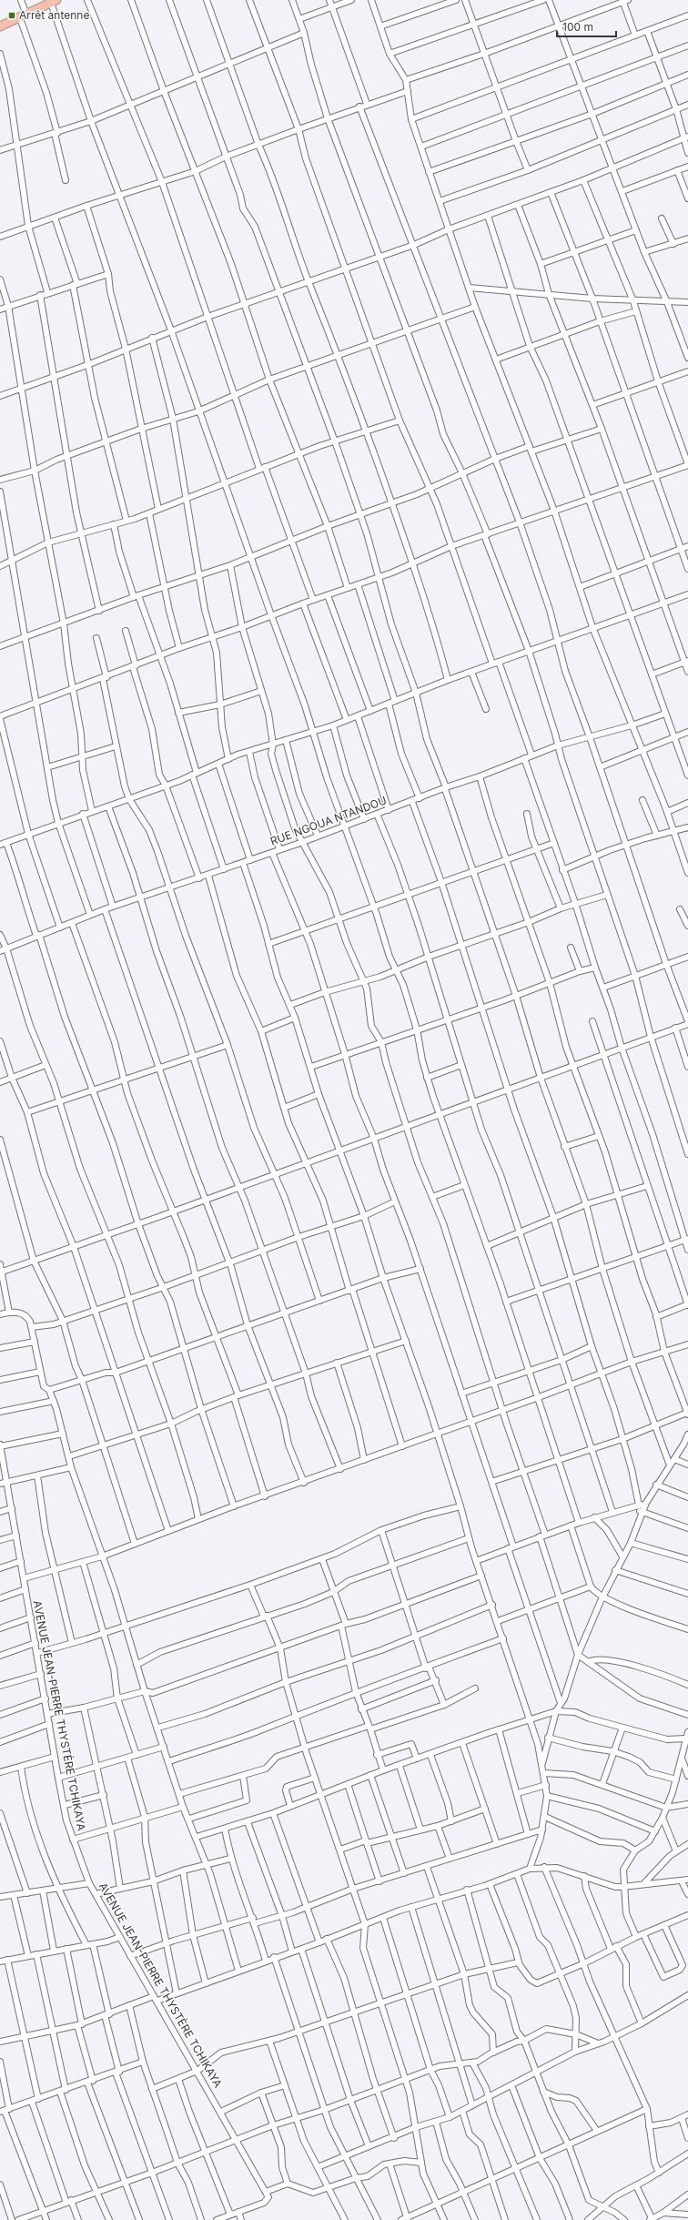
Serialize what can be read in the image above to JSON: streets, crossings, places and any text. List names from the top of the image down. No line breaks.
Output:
{"streets":{"street":["RUE NGOUA NTANDOU","AVENUE JEAN-PIERRE THYSTÈRE TCHIKAYA"]},"places":{"transit":["Arrêt antenne"]},"scale_bar":"100 m"}
